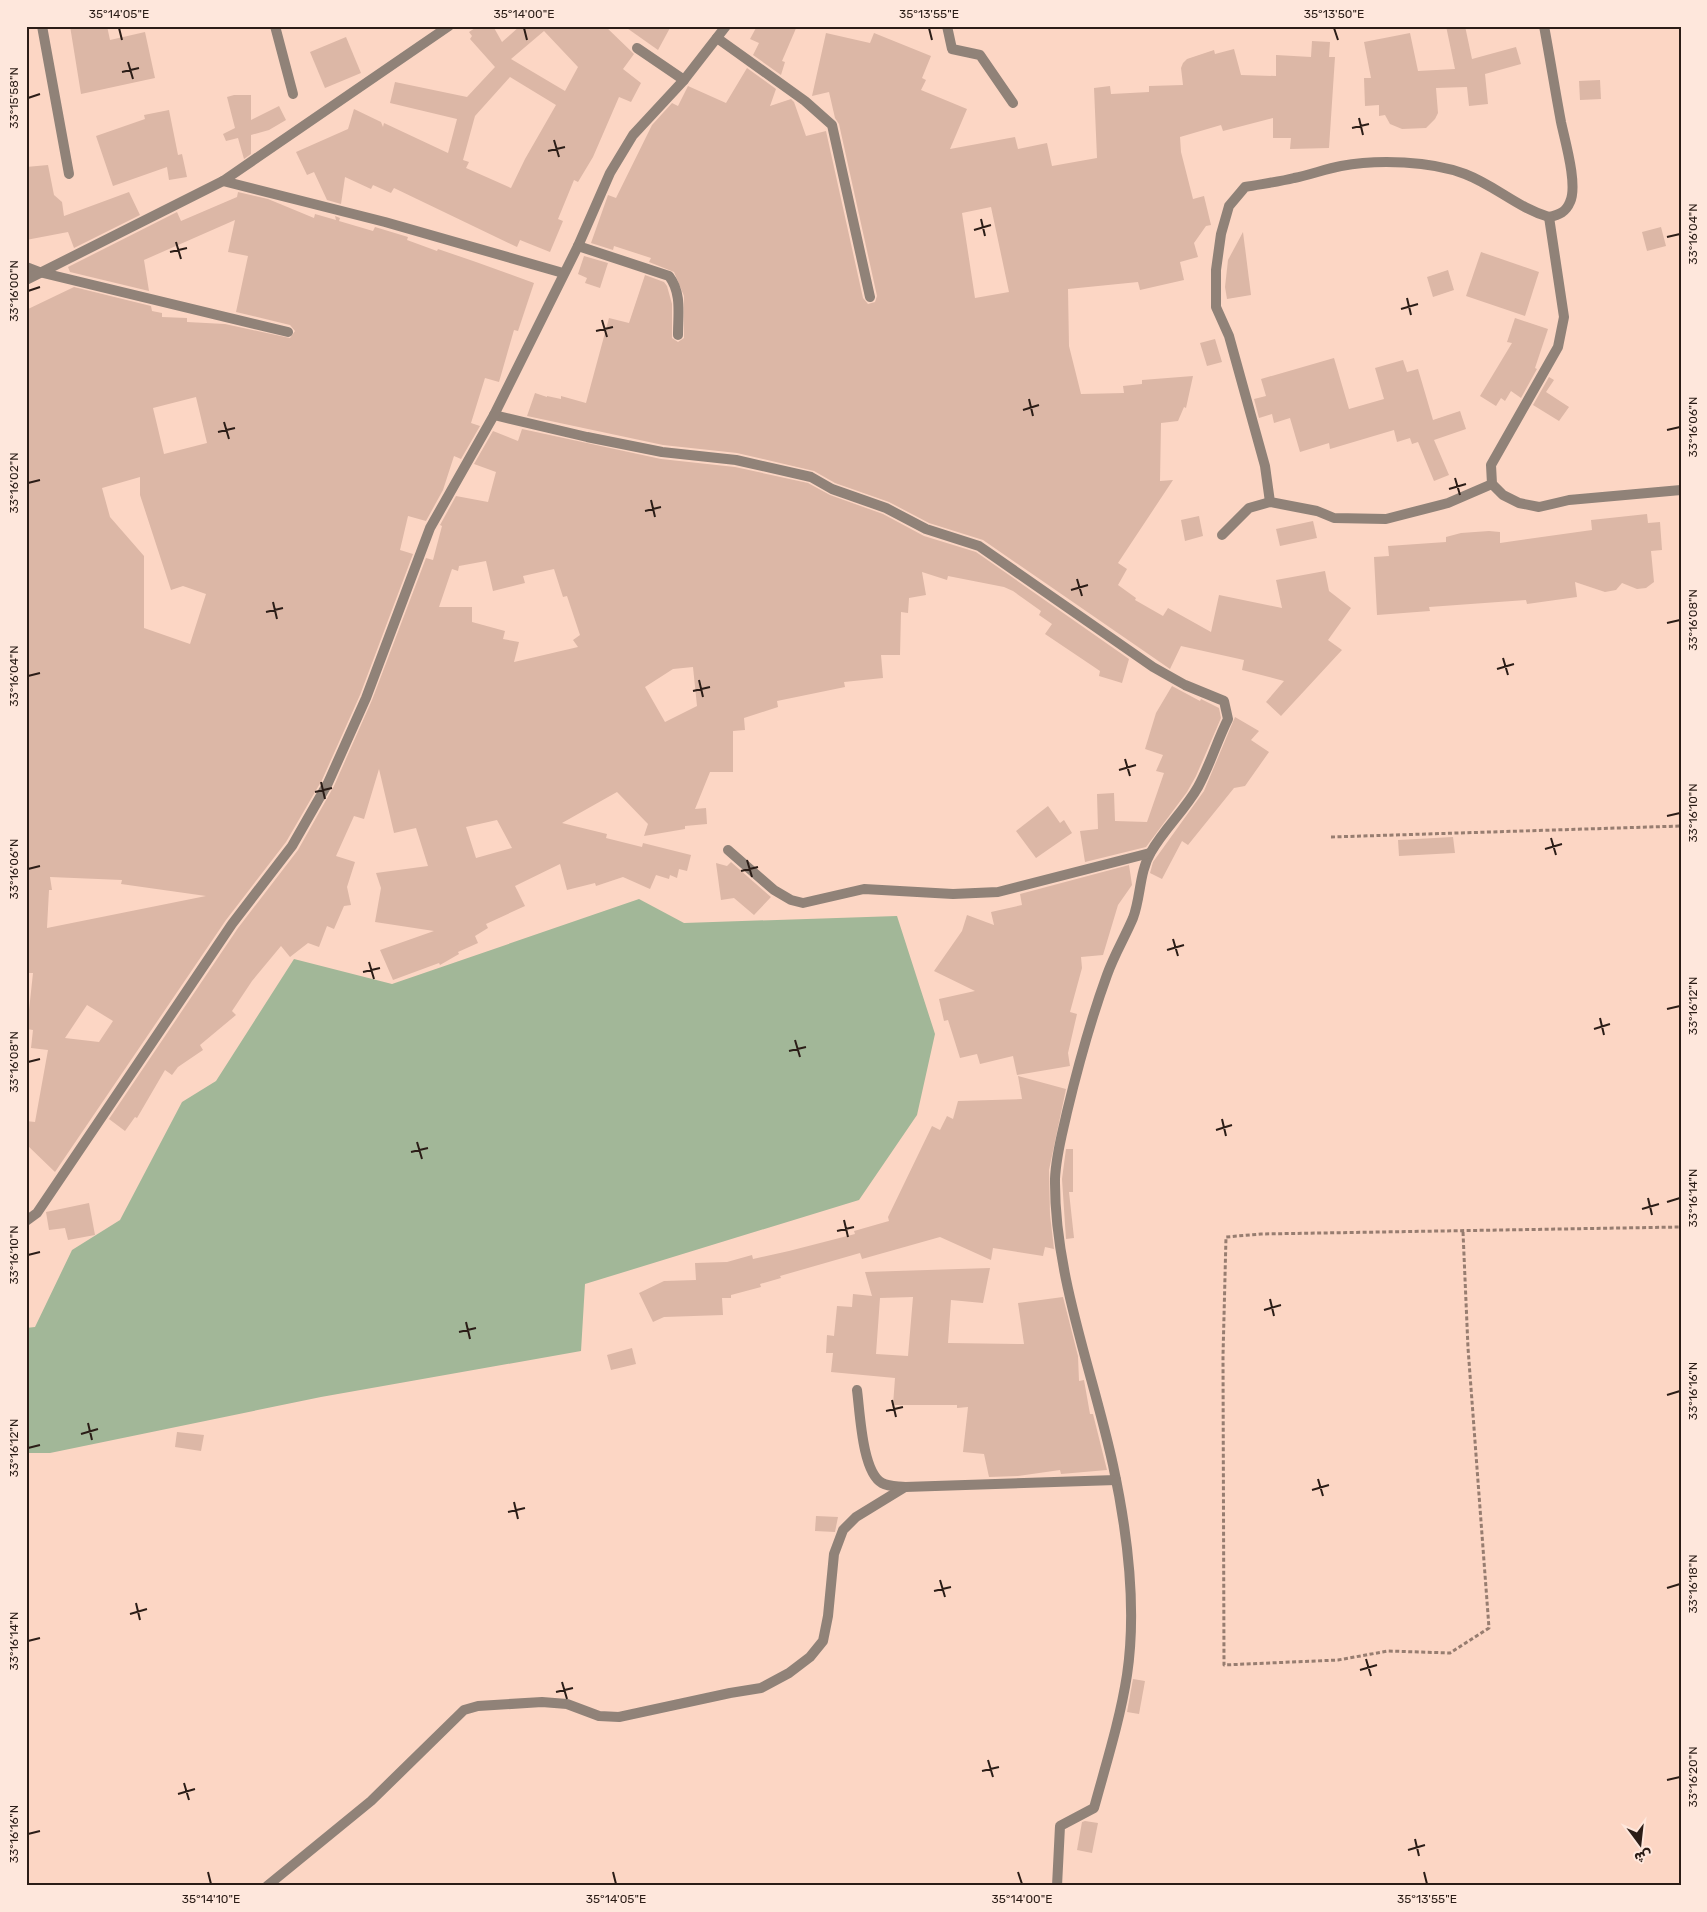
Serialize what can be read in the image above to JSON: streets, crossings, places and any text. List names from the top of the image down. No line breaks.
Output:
{"north":"bottom","coordinates":["35°14'05\"E","35°14'00\"E","35°13'55\"E","35°13'50\"E","33°15'58\"N","33°16'04\"N","33°16'00\"N","33°16'06\"N","33°16'02\"N","33°16'08\"N","33°16'10\"N","33°16'12\"N","33°16'14\"N","33°16'16\"N","33°16'18\"N","33°16'20\"N","35°14'10\"E"]}
